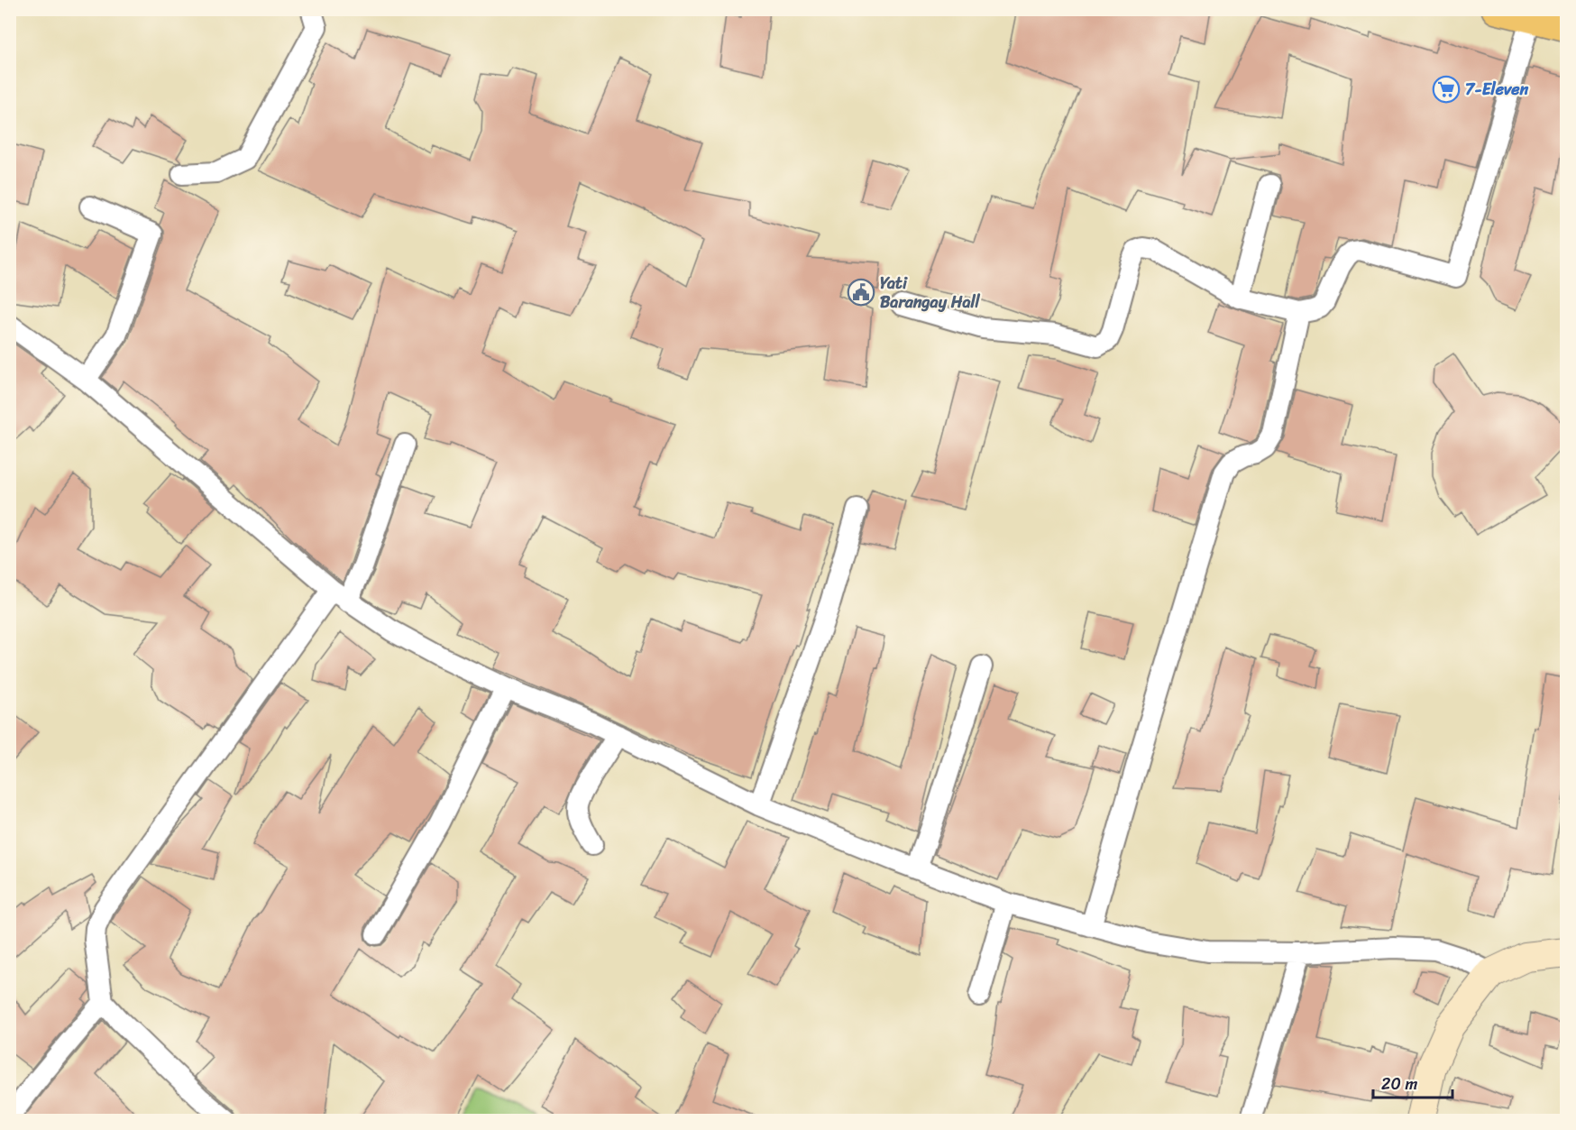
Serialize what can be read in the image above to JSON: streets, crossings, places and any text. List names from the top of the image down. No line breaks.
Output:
{"places":{"supermarket":["7-Eleven"],"public building":["Yati Barangay Hall"]},"scale_bar":"20 m"}
